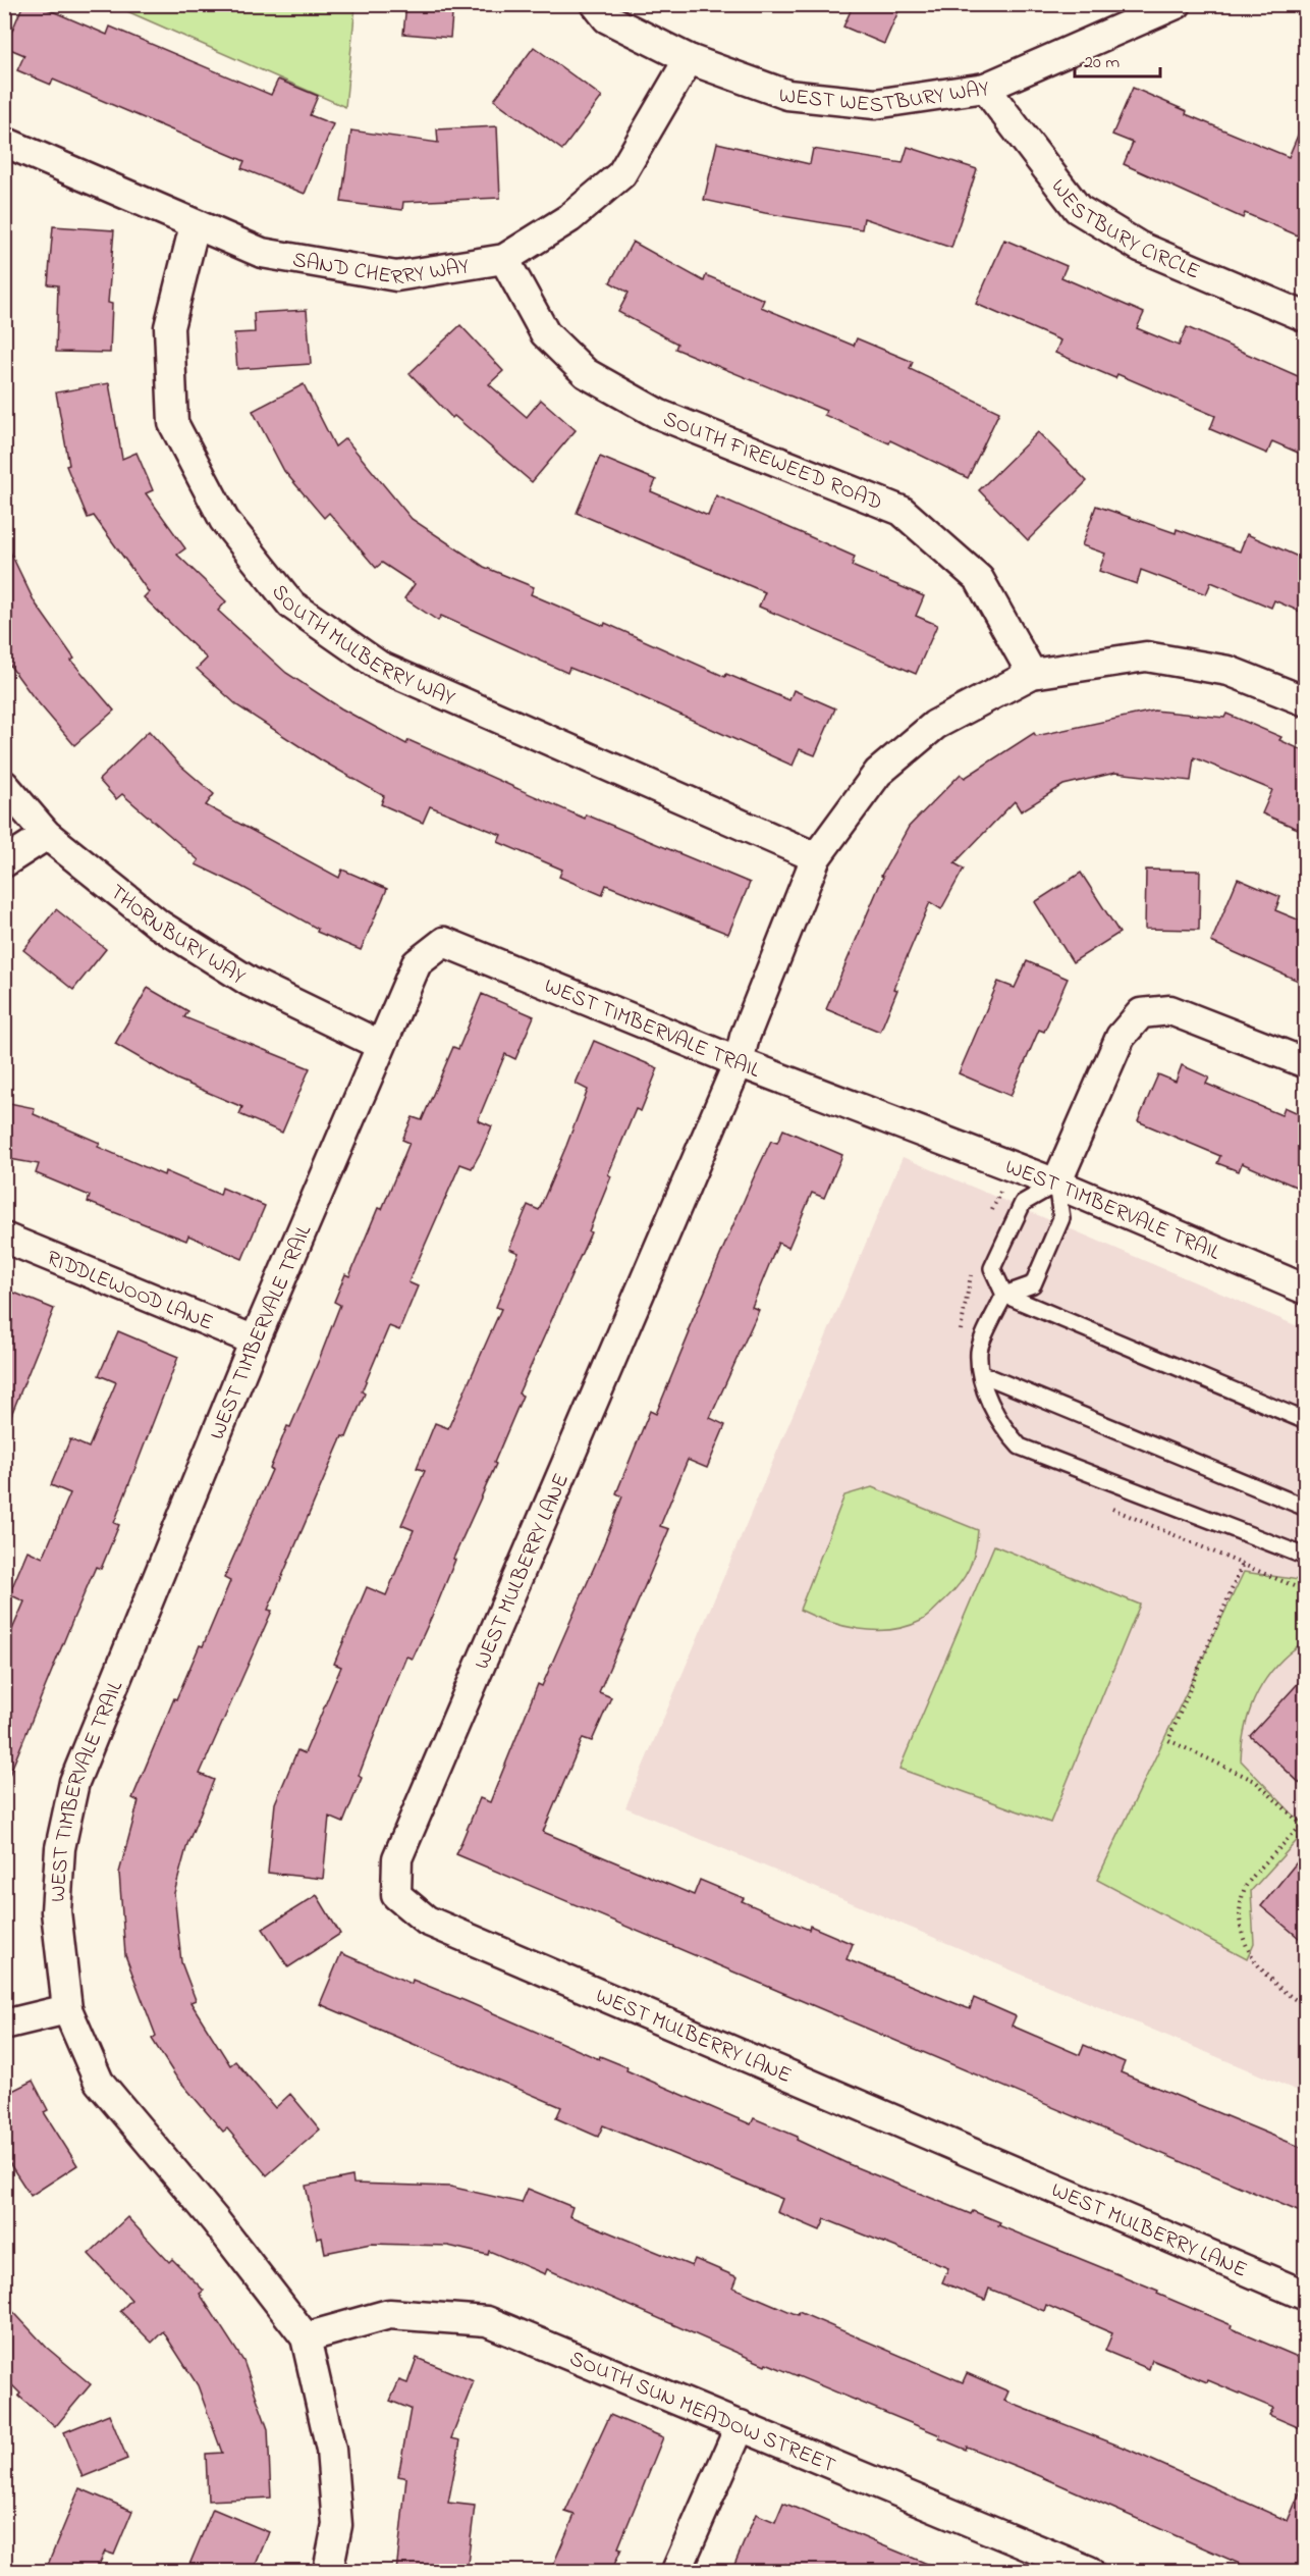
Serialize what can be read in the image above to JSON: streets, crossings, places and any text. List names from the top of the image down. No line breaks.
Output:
{"streets":{"street":["WEST WESTBURY WAY","WESTBURY CIRCLE","SAND CHERRY WAY","SOUTH FIREWEED ROAD","SOUTH MULBERRY WAY","THORNBURY WAY","WEST TIMBERVALE TRAIL","RIDDLEWOOD LANE","WEST MULBERRY LANE","SOUTH SUN MEADOW STREET"]},"crossings":[["WEST WESTBURY WAY","WESTBURY CIRCLE"],["WEST WESTBURY WAY","SAND CHERRY WAY"],["SAND CHERRY WAY","SOUTH FIREWEED ROAD"],["SAND CHERRY WAY","SOUTH MULBERRY WAY"],["SOUTH FIREWEED ROAD","WEST MULBERRY LANE"],["SOUTH MULBERRY WAY","WEST MULBERRY LANE"],["THORNBURY WAY","WEST TIMBERVALE TRAIL"],["WEST TIMBERVALE TRAIL","RIDDLEWOOD LANE"],["WEST TIMBERVALE TRAIL","WEST MULBERRY LANE"],["WEST TIMBERVALE TRAIL","SOUTH SUN MEADOW STREET"]],"scale_bar":"20 m"}
